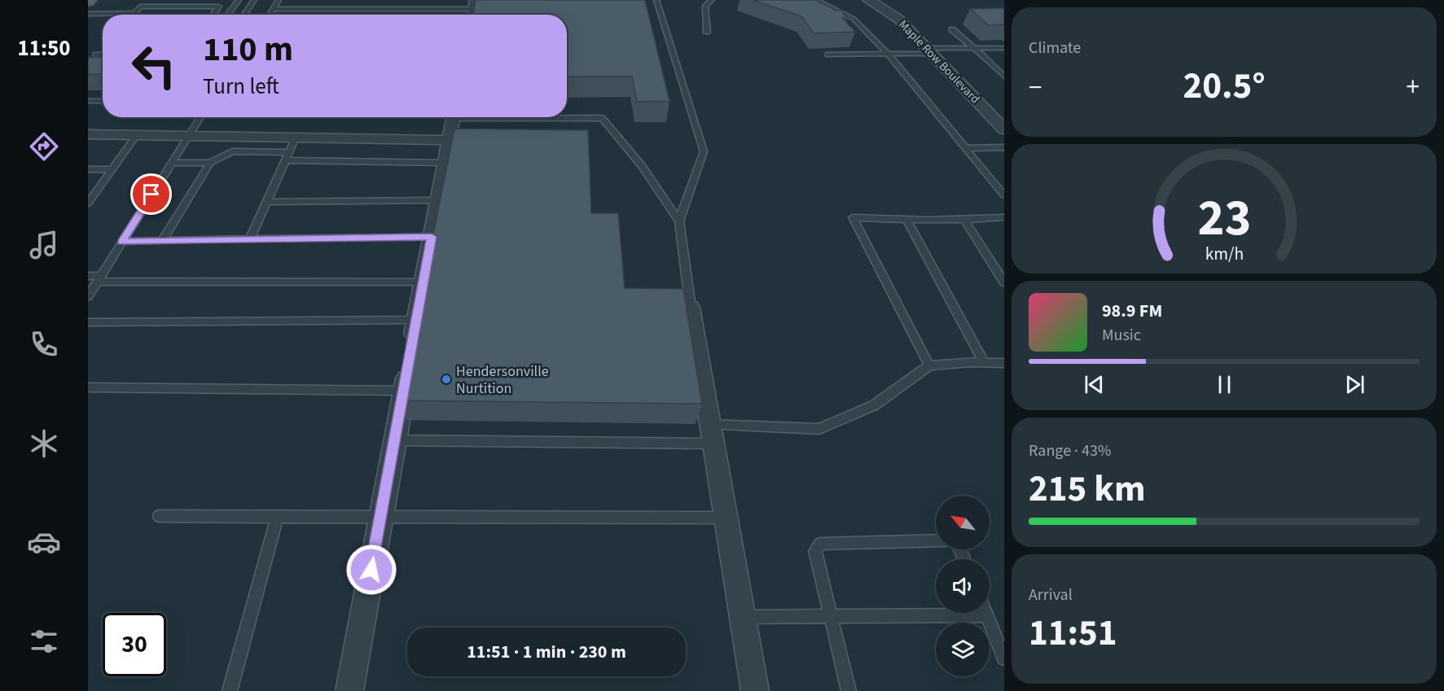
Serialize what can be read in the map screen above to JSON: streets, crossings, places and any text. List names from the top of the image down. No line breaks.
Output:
{"streets":{"street":["Maple Row Boulevard"]},"places":["Hendersonville Nurtition"],"north":"top left","page":{"tabs":"11:50","tile":["Climate",["Range · 43%","215 km"],["Arrival","11:51"]],"turn":["110 m","Turn left"],"heat":["−","20.5°","+"],"song":["98.9 FM","Music"],"limit":"30","trip":"11:51 · 1 min · 230 m","gauge":["23","km/h"]}}
